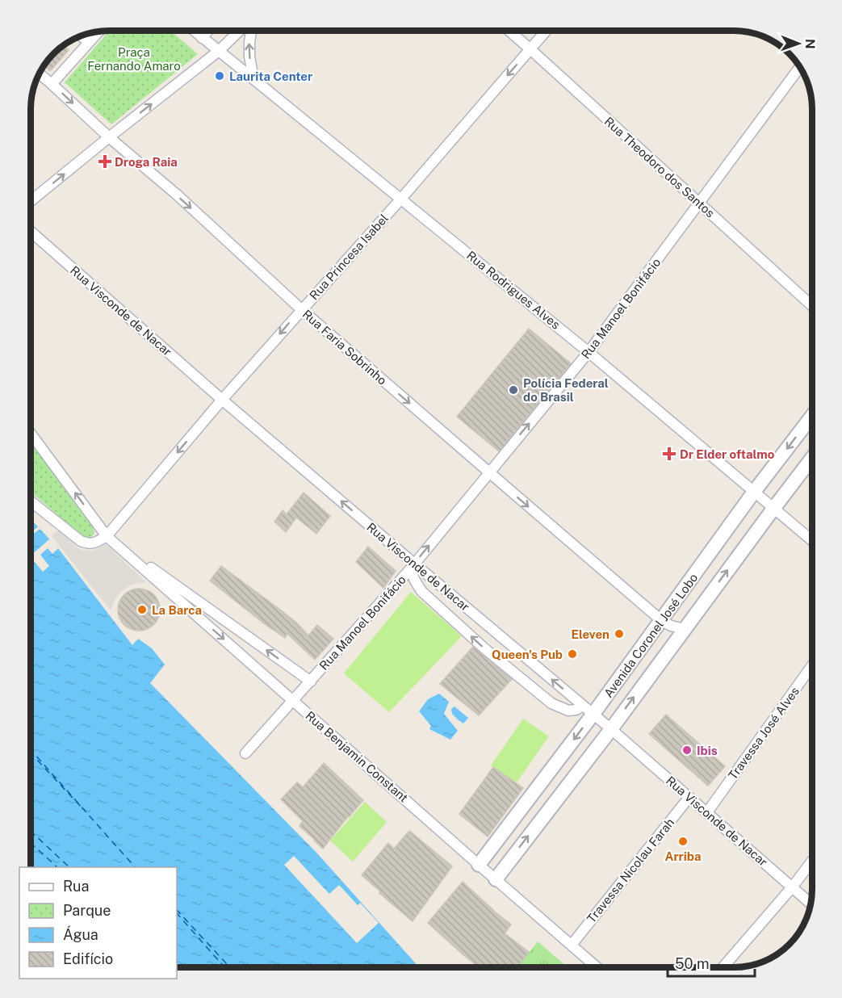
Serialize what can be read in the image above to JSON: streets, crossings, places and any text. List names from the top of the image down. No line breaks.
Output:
{"streets":{"street":["Rua Theodoro dos Santos","Rua Princesa Isabel","Rua Rodrigues Alves","Rua Manoel Bonifácio","Rua Visconde de Nacar","Rua Faria Sobrinho","Avenida Coronel José Lobo","Travessa José Alves","Rua Benjamin Constant","Travessa Nicolau Farah"]},"crossings":[["Rua Theodoro dos Santos","Rua Princesa Isabel"],["Rua Theodoro dos Santos","Rua Manoel Bonifácio"],["Rua Princesa Isabel","Rua Rodrigues Alves"],["Rua Princesa Isabel","Rua Visconde de Nacar"],["Rua Princesa Isabel","Rua Faria Sobrinho"],["Rua Princesa Isabel","Rua Benjamin Constant"],["Rua Rodrigues Alves","Rua Manoel Bonifácio"],["Rua Rodrigues Alves","Avenida Coronel José Lobo"],["Rua Manoel Bonifácio","Rua Visconde de Nacar"],["Rua Manoel Bonifácio","Rua Faria Sobrinho"],["Rua Manoel Bonifácio","Rua Benjamin Constant"],["Rua Visconde de Nacar","Avenida Coronel José Lobo"],["Rua Visconde de Nacar","Travessa José Alves"],["Rua Visconde de Nacar","Travessa Nicolau Farah"],["Rua Faria Sobrinho","Avenida Coronel José Lobo"],["Avenida Coronel José Lobo","Rua Benjamin Constant"],["Rua Benjamin Constant","Travessa Nicolau Farah"]],"one_way":["Rua Princesa Isabel","Rua Faria Sobrinho"],"parks":["Praça Fernando Amaro"],"places":{"other":["Laurita Center","Polícia Federal do Brasil","La Barca","Eleven","Queen's Pub","Ibis","Arriba"],"health":["Droga Raia","Dr Elder oftalmo"]},"legend":["Rua","Parque","Água","Edifício"],"scale_bar":"50 m","north":"right"}
